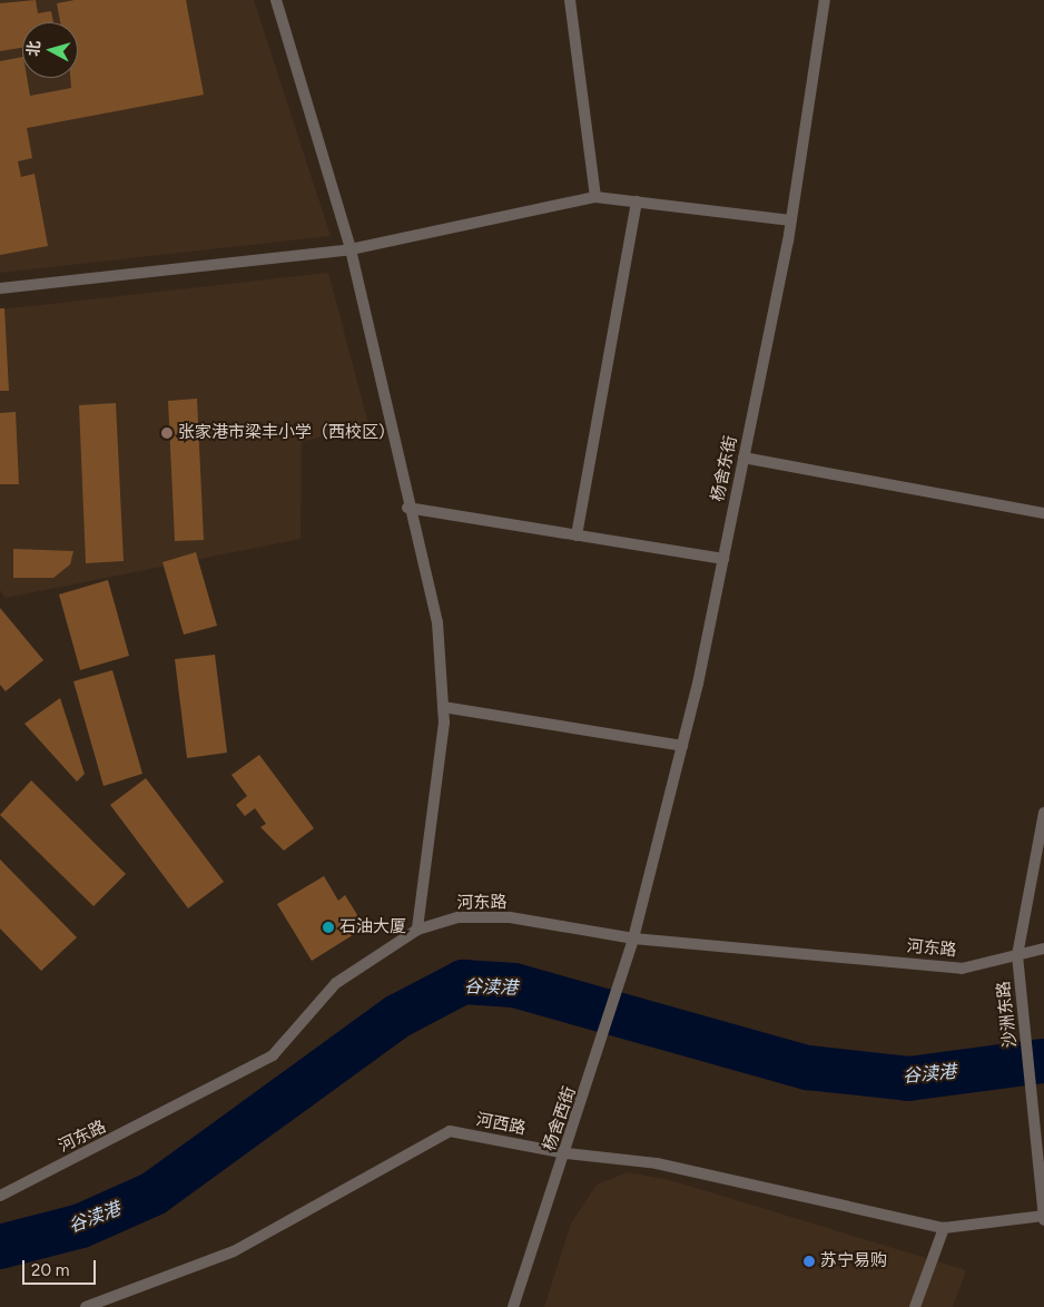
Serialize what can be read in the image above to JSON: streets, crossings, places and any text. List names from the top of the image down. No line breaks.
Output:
{"streets":{"street":["杨舍东街","河东路","沙洲东路","杨舍西街","河西路"]},"crossings":[["杨舍东街","河东路"],["杨舍东街","杨舍西街"],["河东路","沙洲东路"],["河东路","杨舍西街"],["沙洲东路","河西路"],["杨舍西街","河西路"]],"water":["谷渎港"],"places":["张家港市梁丰小学（西校区）","石油大厦","苏宁易购"],"scale_bar":"20 m","north":"left"}
